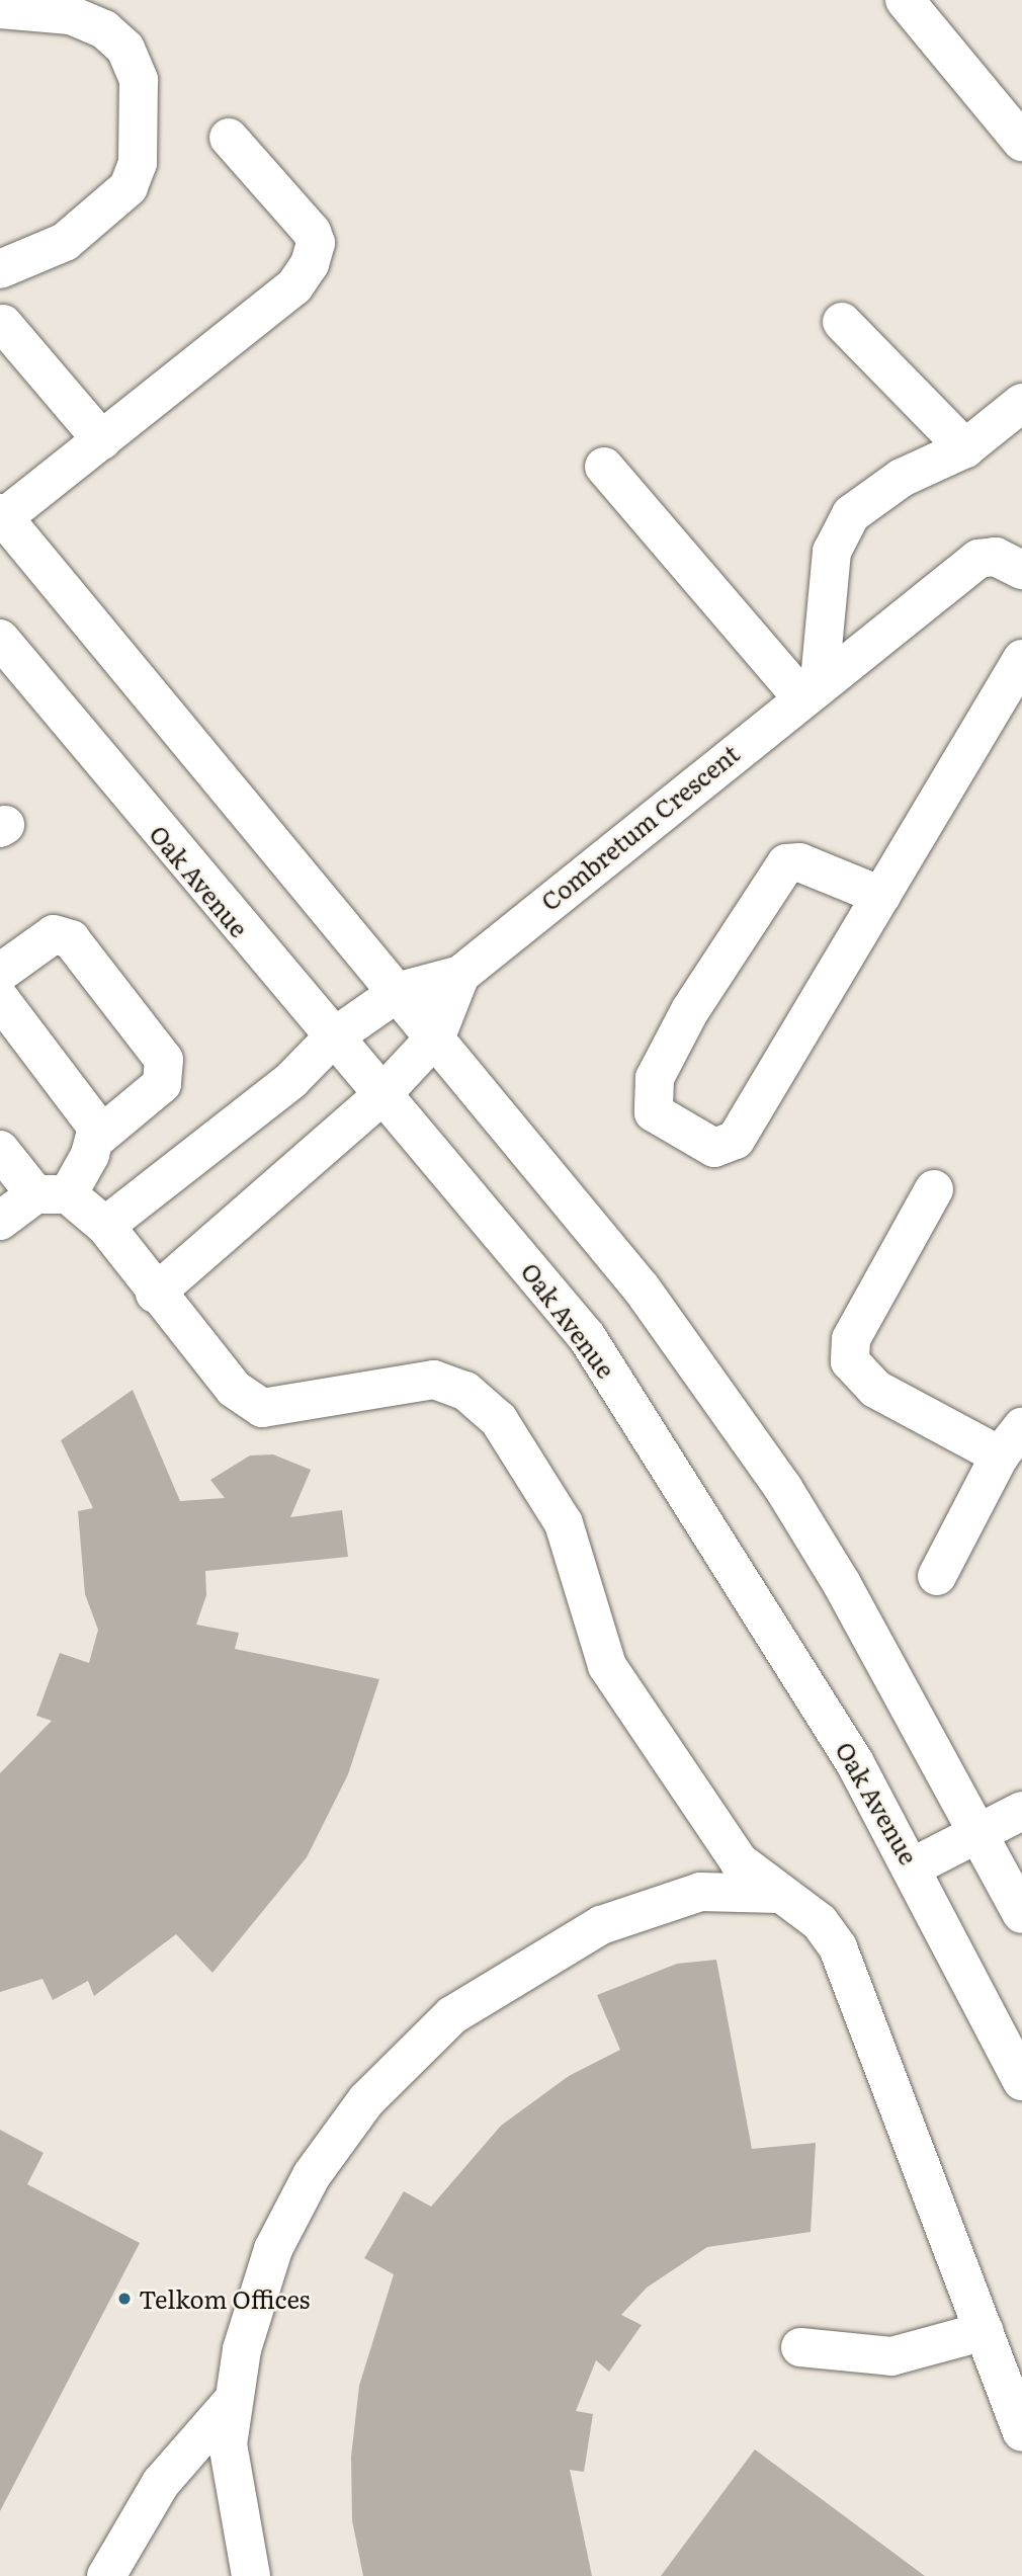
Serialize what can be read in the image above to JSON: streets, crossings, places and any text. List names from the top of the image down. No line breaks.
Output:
{"streets":{"street":["Combretum Crescent","Oak Avenue"]},"crossings":[["Combretum Crescent","Oak Avenue"]],"places":["Telkom Offices"]}
